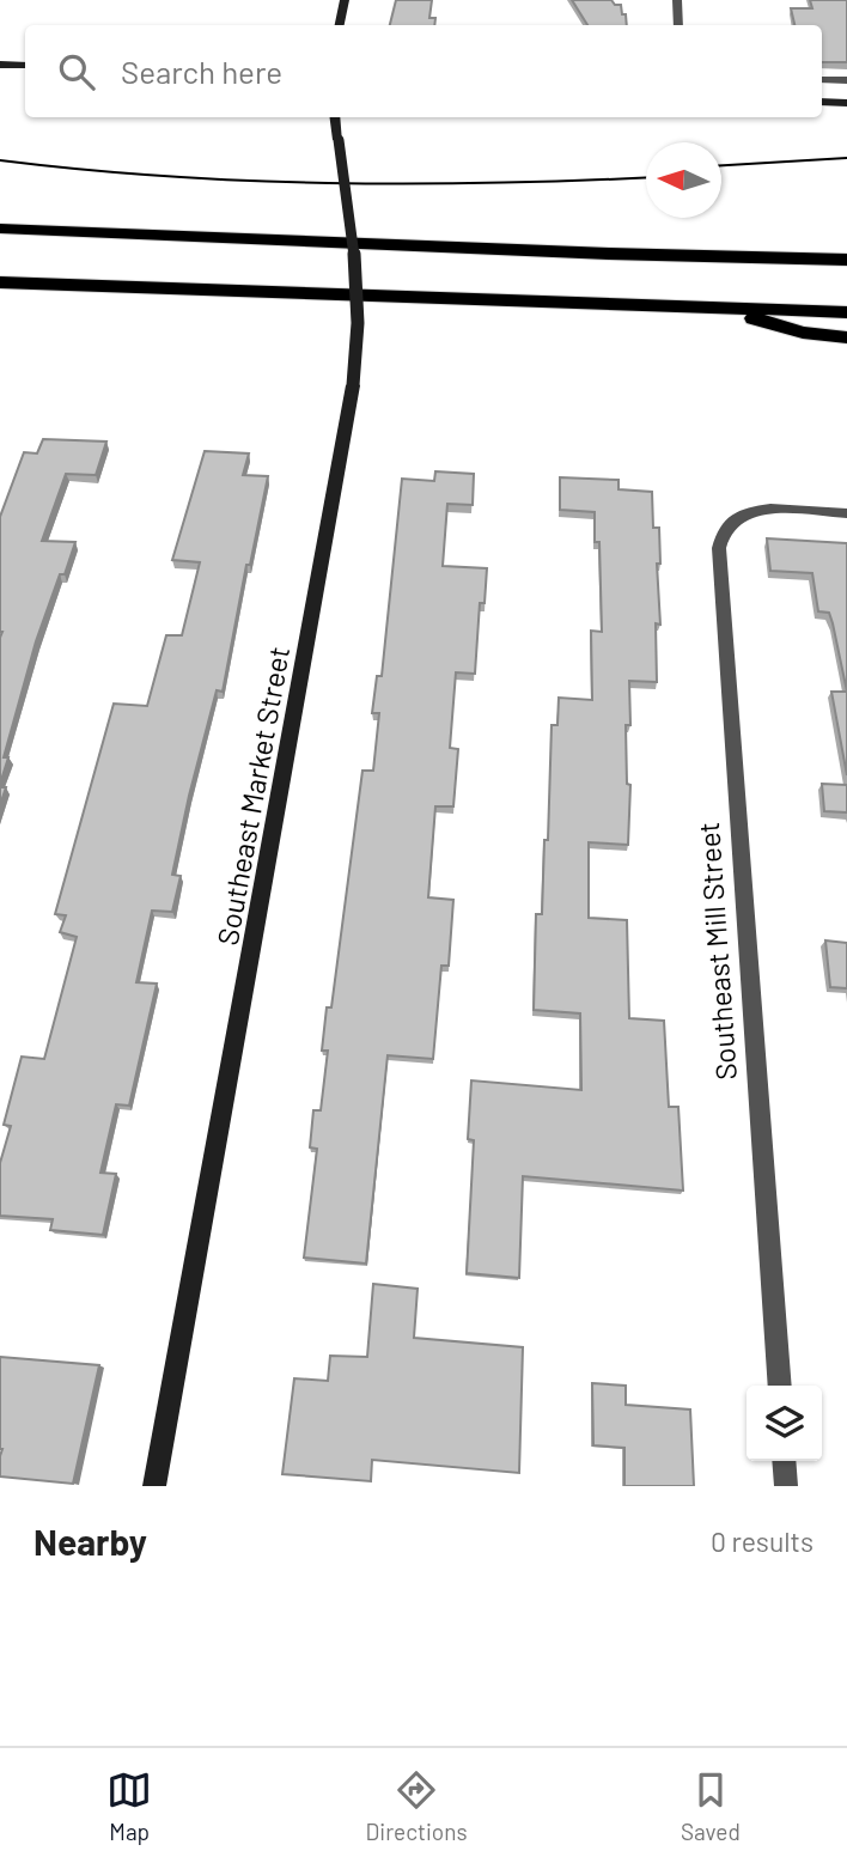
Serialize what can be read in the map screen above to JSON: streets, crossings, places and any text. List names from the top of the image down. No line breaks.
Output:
{"streets":{"street":["Southeast Market Street","Southeast Mill Street"]},"north":"left","page":{"search":"Search here","heading":["Nearby","0 results"],"nav":["Map","Directions","Saved"]}}
